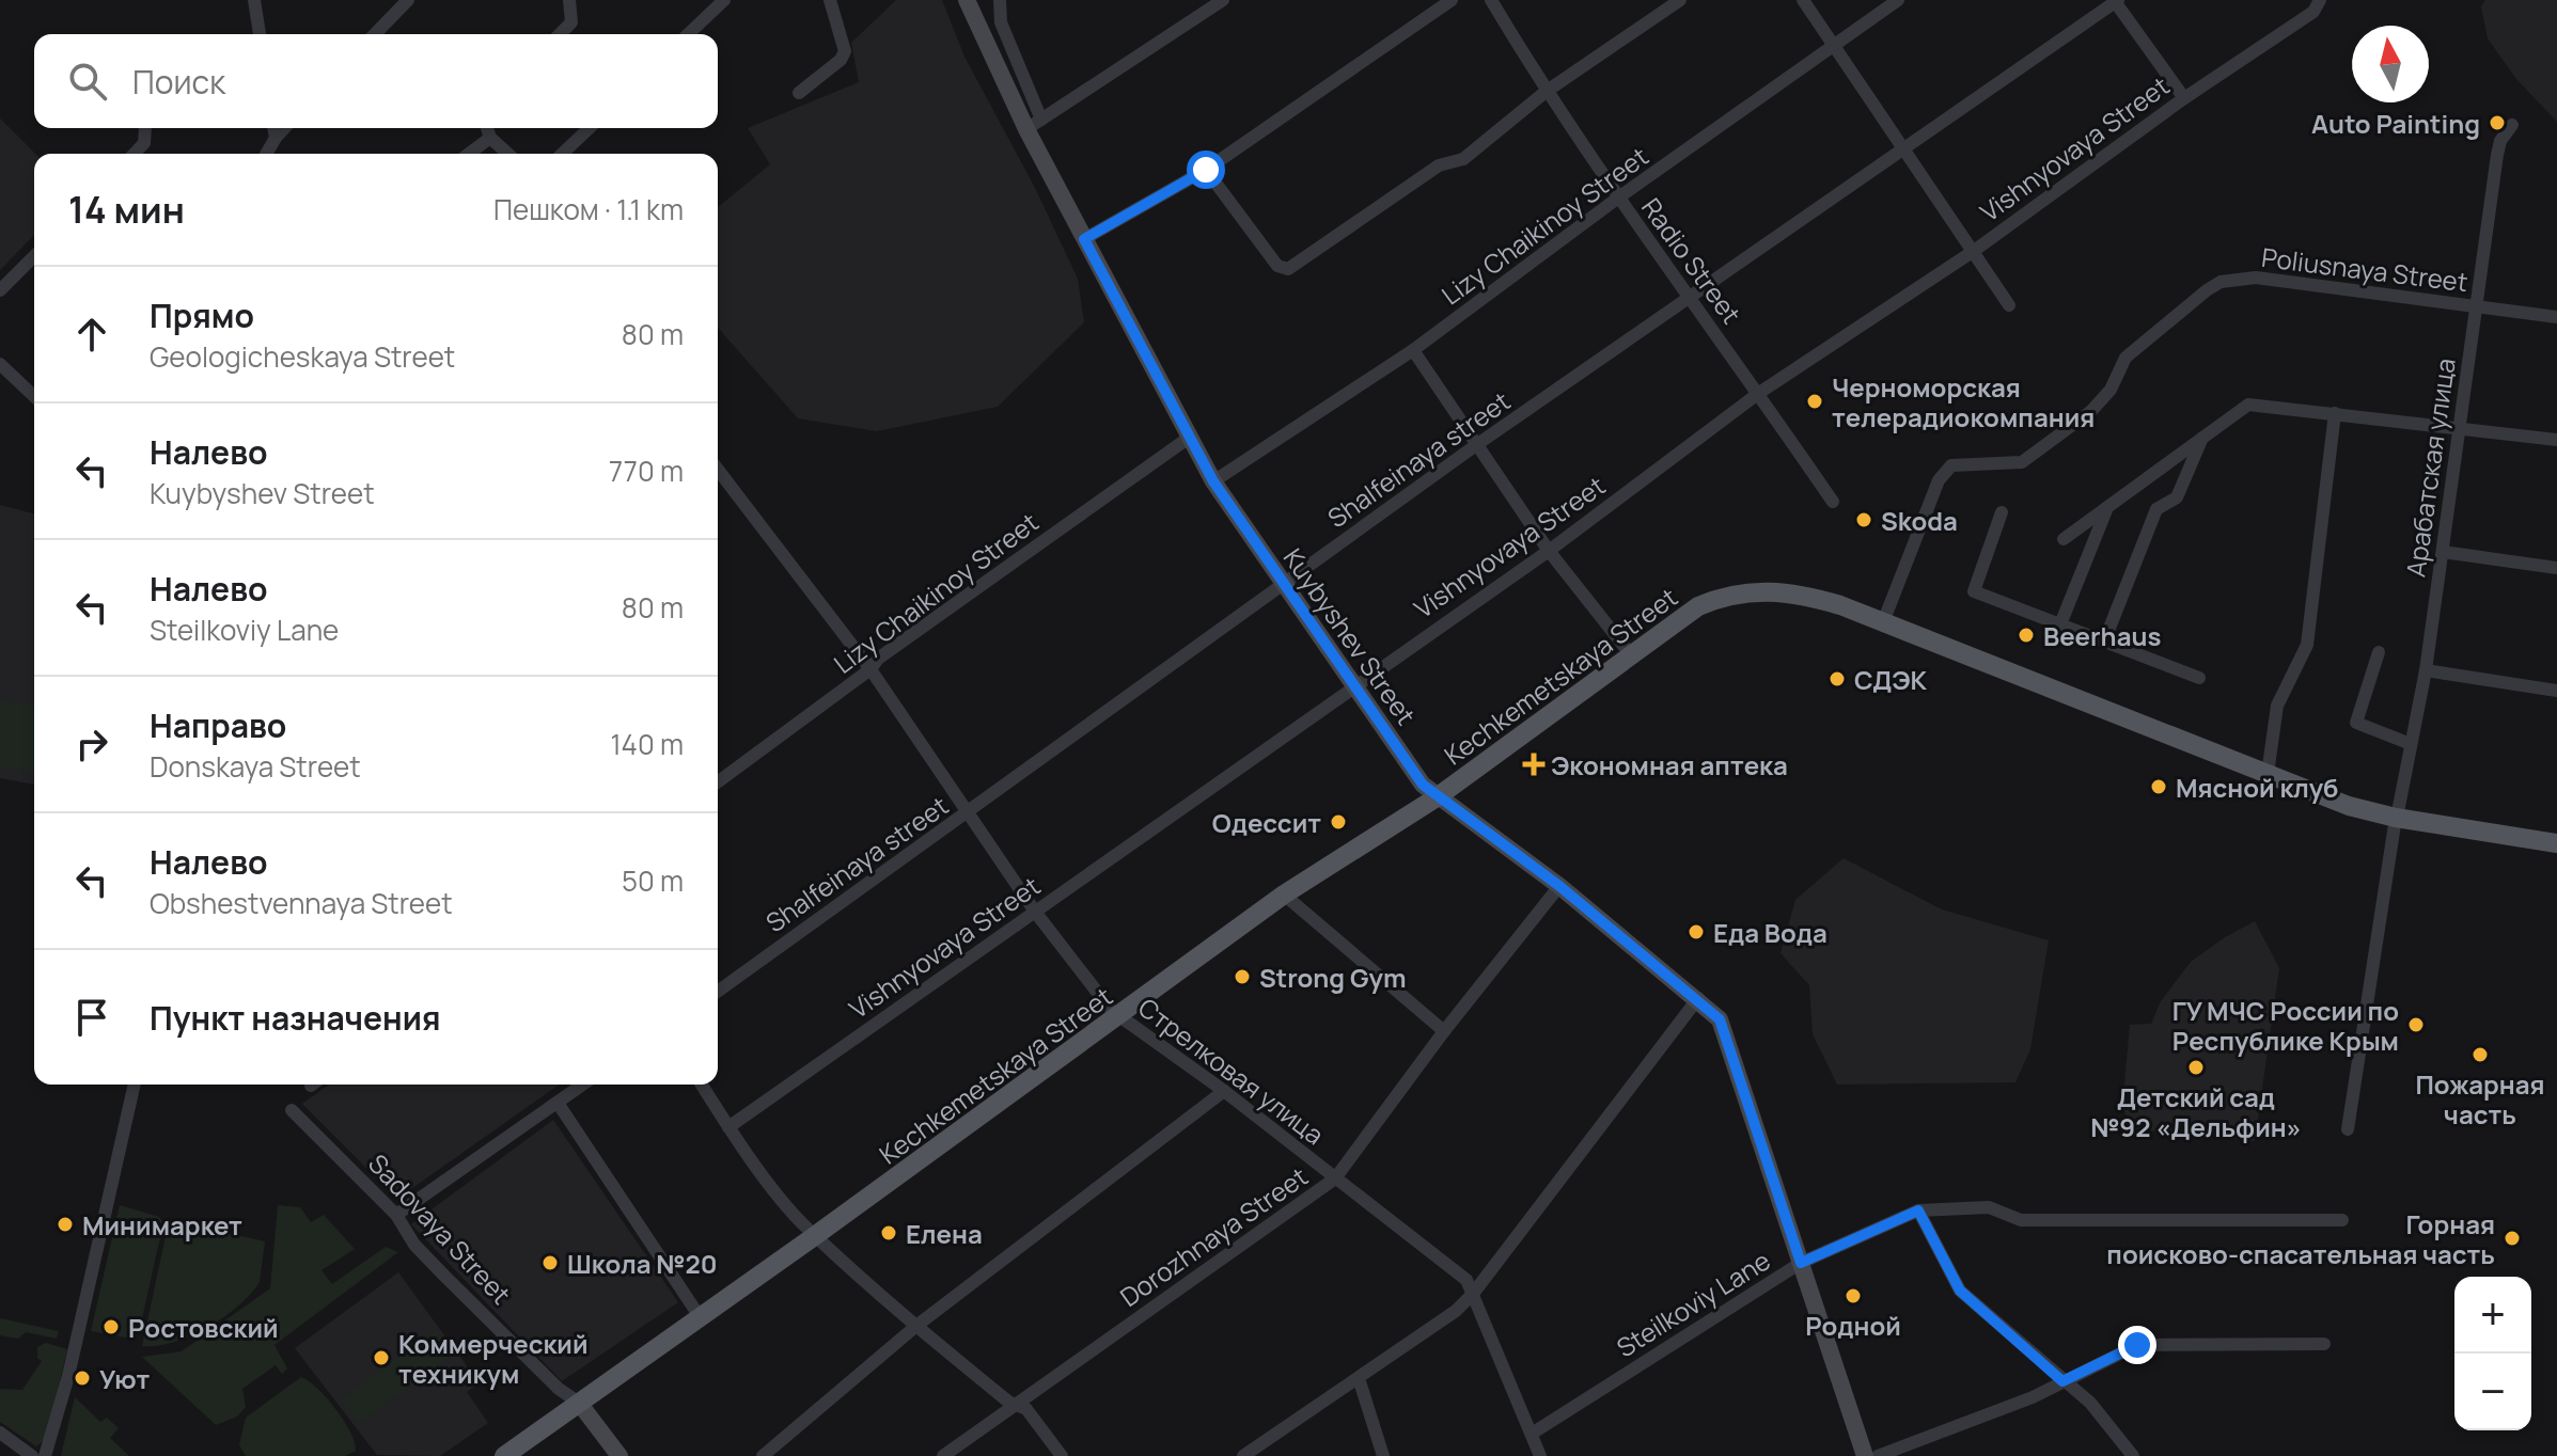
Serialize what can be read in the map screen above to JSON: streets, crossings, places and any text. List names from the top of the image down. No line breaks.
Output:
{"streets":{"main road":["Kuybyshev Street","Kechkemetskaya Street","Sadovaya Street"],"street":["Vishnyovaya Street","Lizy Chaikinoy Street","Radio Street","Poliusnaya Street","Shalfeinaya street","Арабатская улица","Стрелковая улица","Dorozhnaya Street","Steilkoviy Lane"]},"crossings":[["Vishnyovaya Street","Radio Street"],["Vishnyovaya Street","Kuybyshev Street"],["Vishnyovaya Street","Стрелковая улица"],["Lizy Chaikinoy Street","Radio Street"],["Lizy Chaikinoy Street","Kuybyshev Street"],["Lizy Chaikinoy Street","Стрелковая улица"],["Radio Street","Shalfeinaya street"],["Poliusnaya Street","Арабатская улица"],["Poliusnaya Street","Kechkemetskaya Street"],["Shalfeinaya street","Kuybyshev Street"],["Shalfeinaya street","Стрелковая улица"],["Арабатская улица","Kechkemetskaya Street"],["Kuybyshev Street","Kechkemetskaya Street"],["Kuybyshev Street","Dorozhnaya Street"],["Kuybyshev Street","Steilkoviy Lane"],["Kechkemetskaya Street","Стрелковая улица"],["Kechkemetskaya Street","Sadovaya Street"],["Стрелковая улица","Dorozhnaya Street"],["Стрелковая улица","Steilkoviy Lane"]],"places":{"other":["Auto Painting","Черноморская телерадиокомпания","Skoda","Beerhaus","СДЭК","Мясной клуб","Одессит","Еда Вода","Strong Gym","ГУ МЧС России по Республике Крым","Пожарная часть","Детский сад №92 «Дельфин»","Минимаркет","Елена","Горная поисково-спасательная часть","Школа №20","Родной","Ростовский","Коммерческий техникум","Уют"],"health":["Экономная аптека"]},"north":"top","page":{"search":"Поиск","heading":["14 мин","Пешком · 1.1 km"],"list":[["Прямо","Geologicheskaya Street","80 m"],["Налево","Kuybyshev Street","770 m"],["Налево","Steilkoviy Lane","80 m"],["Направо","Donskaya Street","140 m"],["Налево","Obshestvennaya Street","50 m"],"Пункт назначения"],"map_buttons":["+","−"]}}
